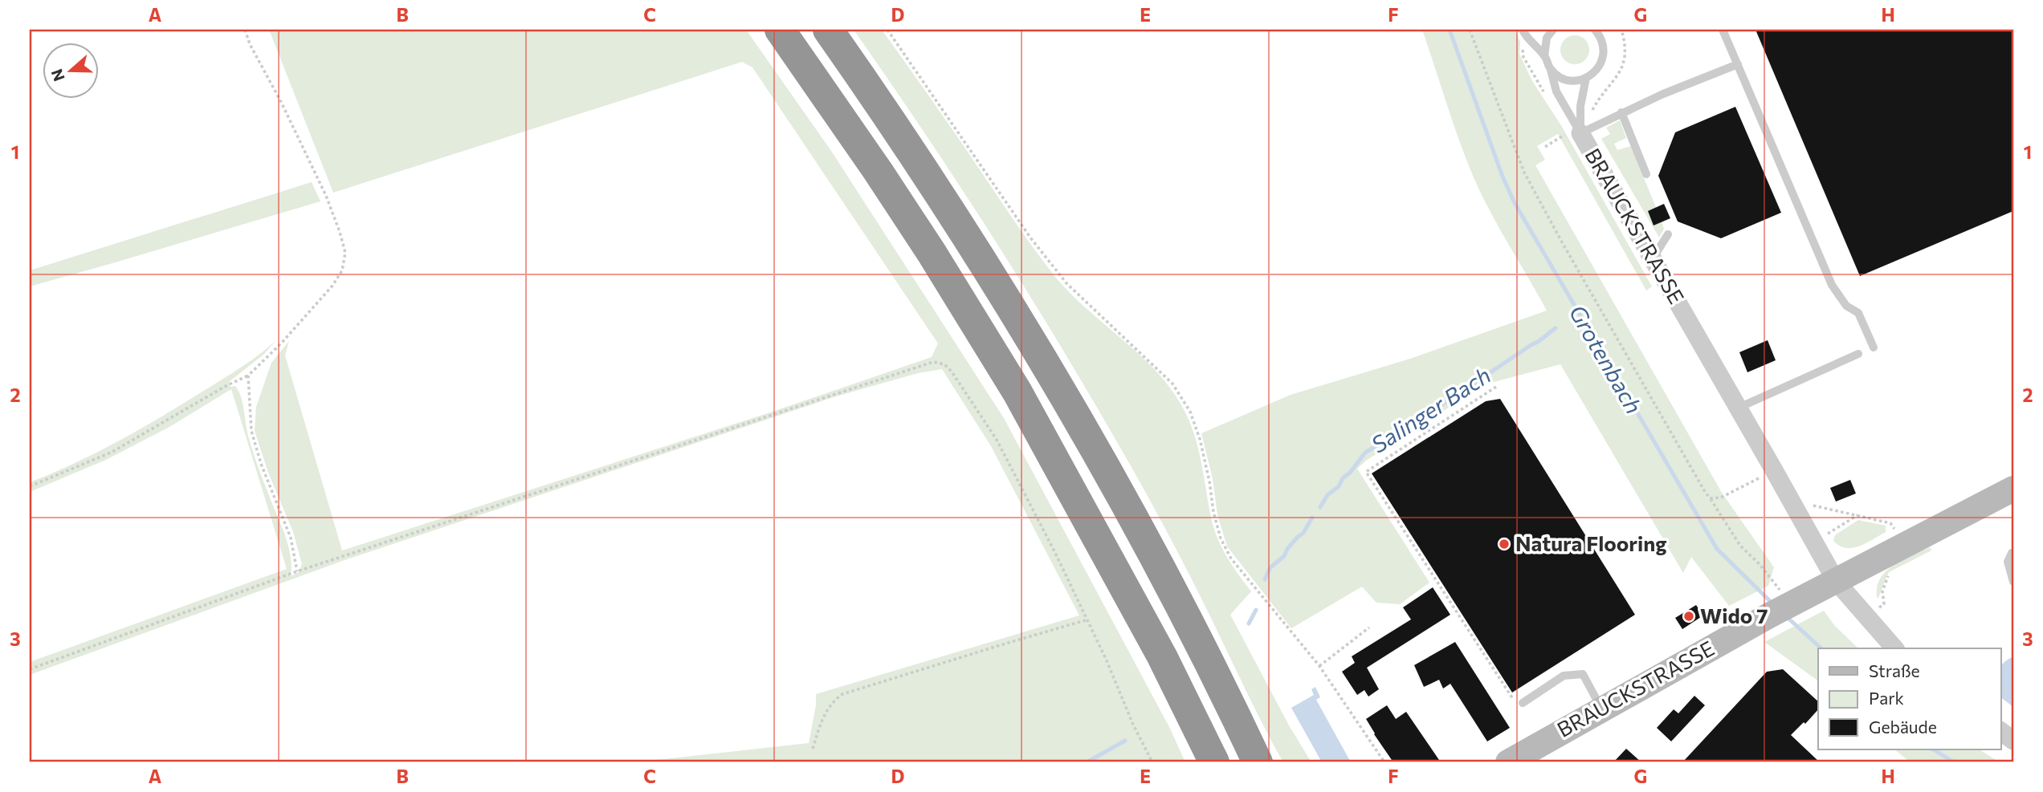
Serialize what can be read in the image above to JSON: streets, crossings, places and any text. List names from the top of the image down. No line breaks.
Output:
{"streets":{"street":["BRAUCKSTRASSE"]},"water":["Grotenbach","Salinger Bach"],"places":["Natura Flooring","Wido 7"],"legend":["Straße","Park","Gebäude"],"north":"left","grid":{"columns":["A","B","C","D","E","F","G","H"],"rows":["1","2","3"]}}
